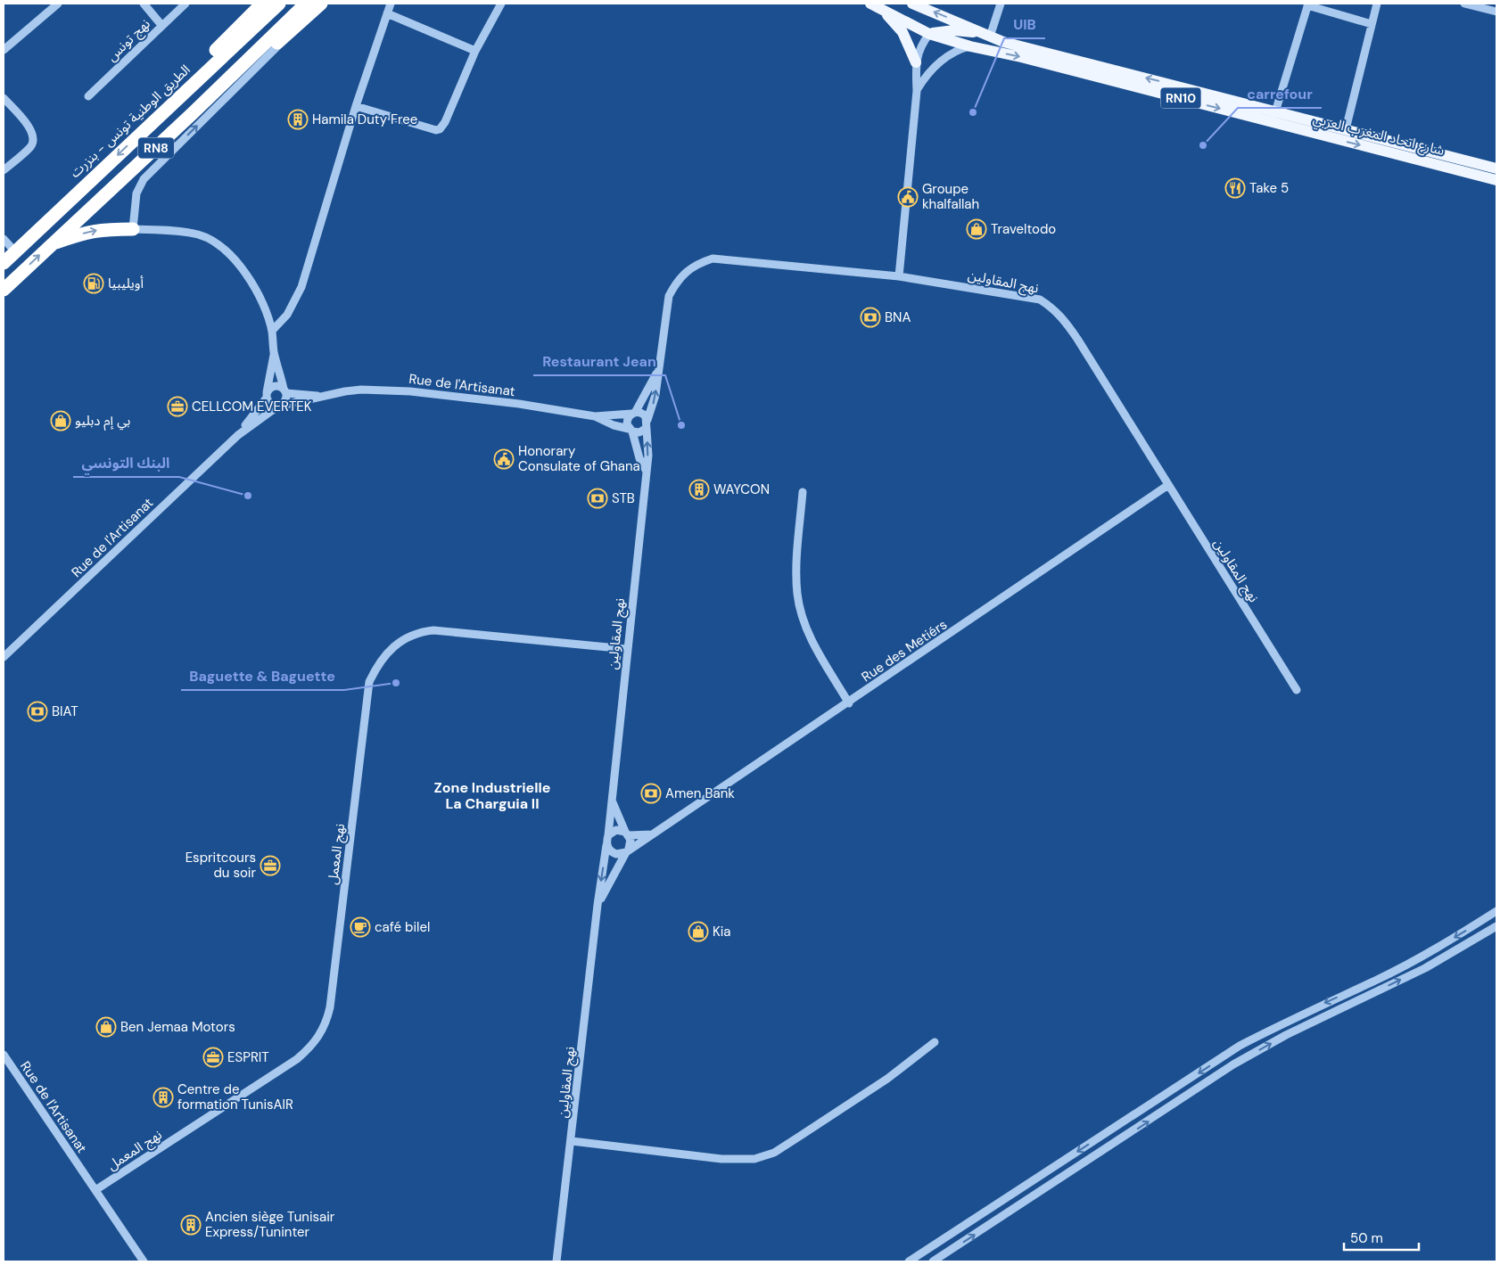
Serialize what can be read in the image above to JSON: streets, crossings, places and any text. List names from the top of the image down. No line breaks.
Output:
{"streets":{"highway":["الطريق الوطنية تونس - بنزرت","RN8"],"main road":["RN10","شارع اتحاد المغرب العربي"],"street":["نهج تونس","نهج المقاولين","Rue de l'Artisanat","Rue des Metiérs","نهج المعمل"]},"crossings":[["نهج المقاولين","Rue de l'Artisanat"],["نهج المقاولين","Rue des Metiérs"],["نهج المقاولين","نهج المعمل"],["Rue de l'Artisanat","نهج المعمل"]],"districts":["Zone Industrielle La Charguia II"],"places":{"other":["UIB","carrefour","Restaurant Jean","البنك التونسي","Baguette & Baguette"],"building":["Hamila Duty Free","WAYCON","Centre de formation TunisAIR","Ancien siège Tunisair Express/Tuninter"],"restaurant":["Take 5"],"public building":["Groupe khalfallah","Honorary Consulate of Ghana"],"shop":["Traveltodo","بي إم دبليو","Kia","Ben Jemaa Motors"],"fuel station":["أويليبيا"],"bank":["BNA","STB","BIAT","Amen Bank"],"office":["CELLCOM EVERTEK","Espritcours du soir","ESPRIT"],"cafe":["café bilel"]},"scale_bar":"50 m"}
